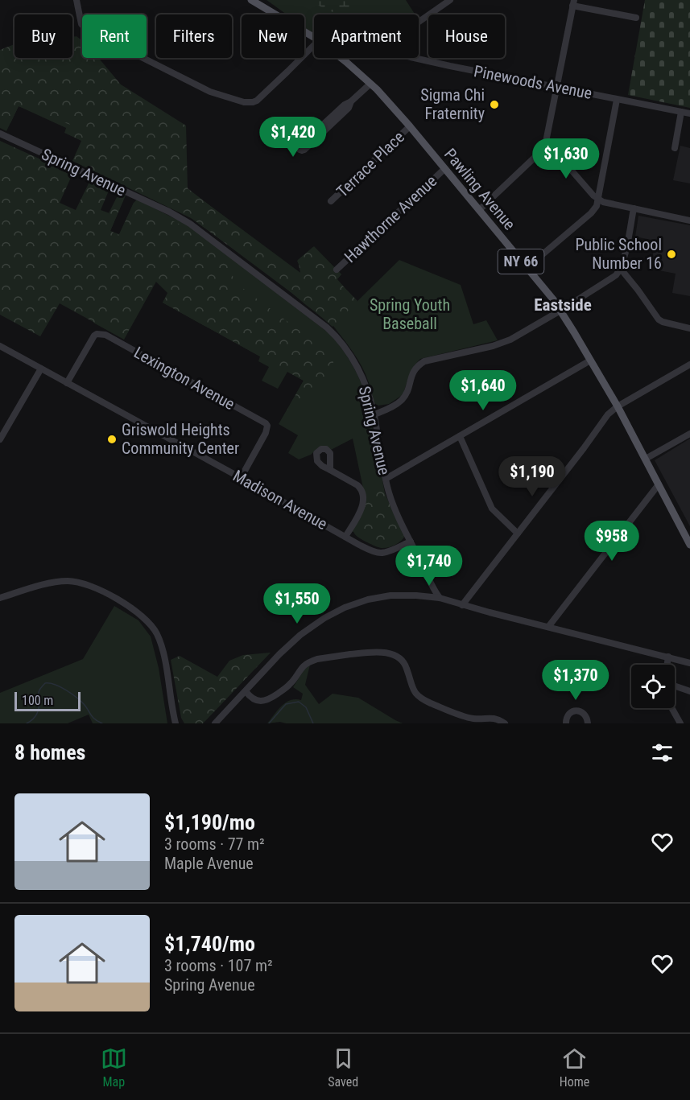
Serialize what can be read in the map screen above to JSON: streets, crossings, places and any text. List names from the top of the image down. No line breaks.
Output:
{"streets":{"main road":["Pawling Avenue","NY 66"],"street":["Pinewoods Avenue","Terrace Place","Spring Avenue","Hawthorne Avenue","Lexington Avenue","Madison Avenue"]},"crossings":[["Terrace Place","Pawling Avenue"],["Spring Avenue","Madison Avenue"],["Pawling Avenue","Hawthorne Avenue"],["Lexington Avenue","Madison Avenue"]],"districts":["Eastside"],"parks":["Spring Youth Baseball"],"places":["Sigma Chi Fraternity","Public School Number 16","Griswold Heights Community Center"],"scale_bar":"100 m","page":{"chip":["Buy","Rent","Filters","New","Apartment","House"],"price":["$1,420","$1,630","$1,640","$1,190","$958","$1,740","$1,550","$1,370"],"scale":"100 m","heading":"8 homes","list":[{"name":"$1,190/mo","note":"3 rooms · 77 m² · Maple Avenue"},{"name":"$1,740/mo","note":"3 rooms · 107 m² · Spring Avenue"}],"tabs":["Map","Saved","Home"]}}
